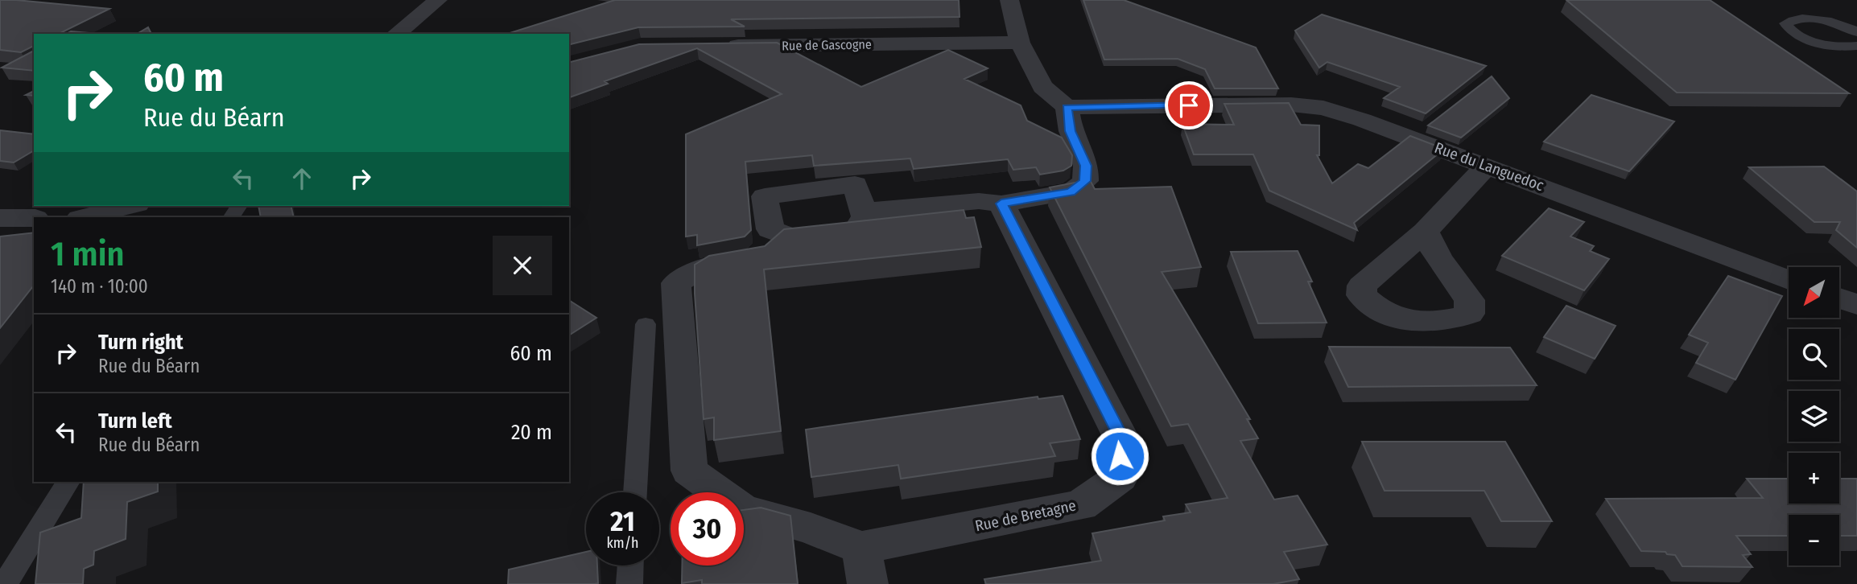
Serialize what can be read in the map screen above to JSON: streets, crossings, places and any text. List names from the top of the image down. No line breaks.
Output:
{"streets":{"street":["Rue de Gascogne","Rue du Languedoc","Rue de Bretagne"]},"north":"bottom left","page":{"turn":["60 m","Rue du Béarn"],"heading":["1 min","140 m · 10:00"],"map_buttons":["+","−"],"list":[{"name":"Turn right","note":"Rue du Béarn","value":"60 m"},{"name":"Turn left","note":"Rue du Béarn","value":"20 m"}],"speed":"21 km/h","limit":"30"}}
